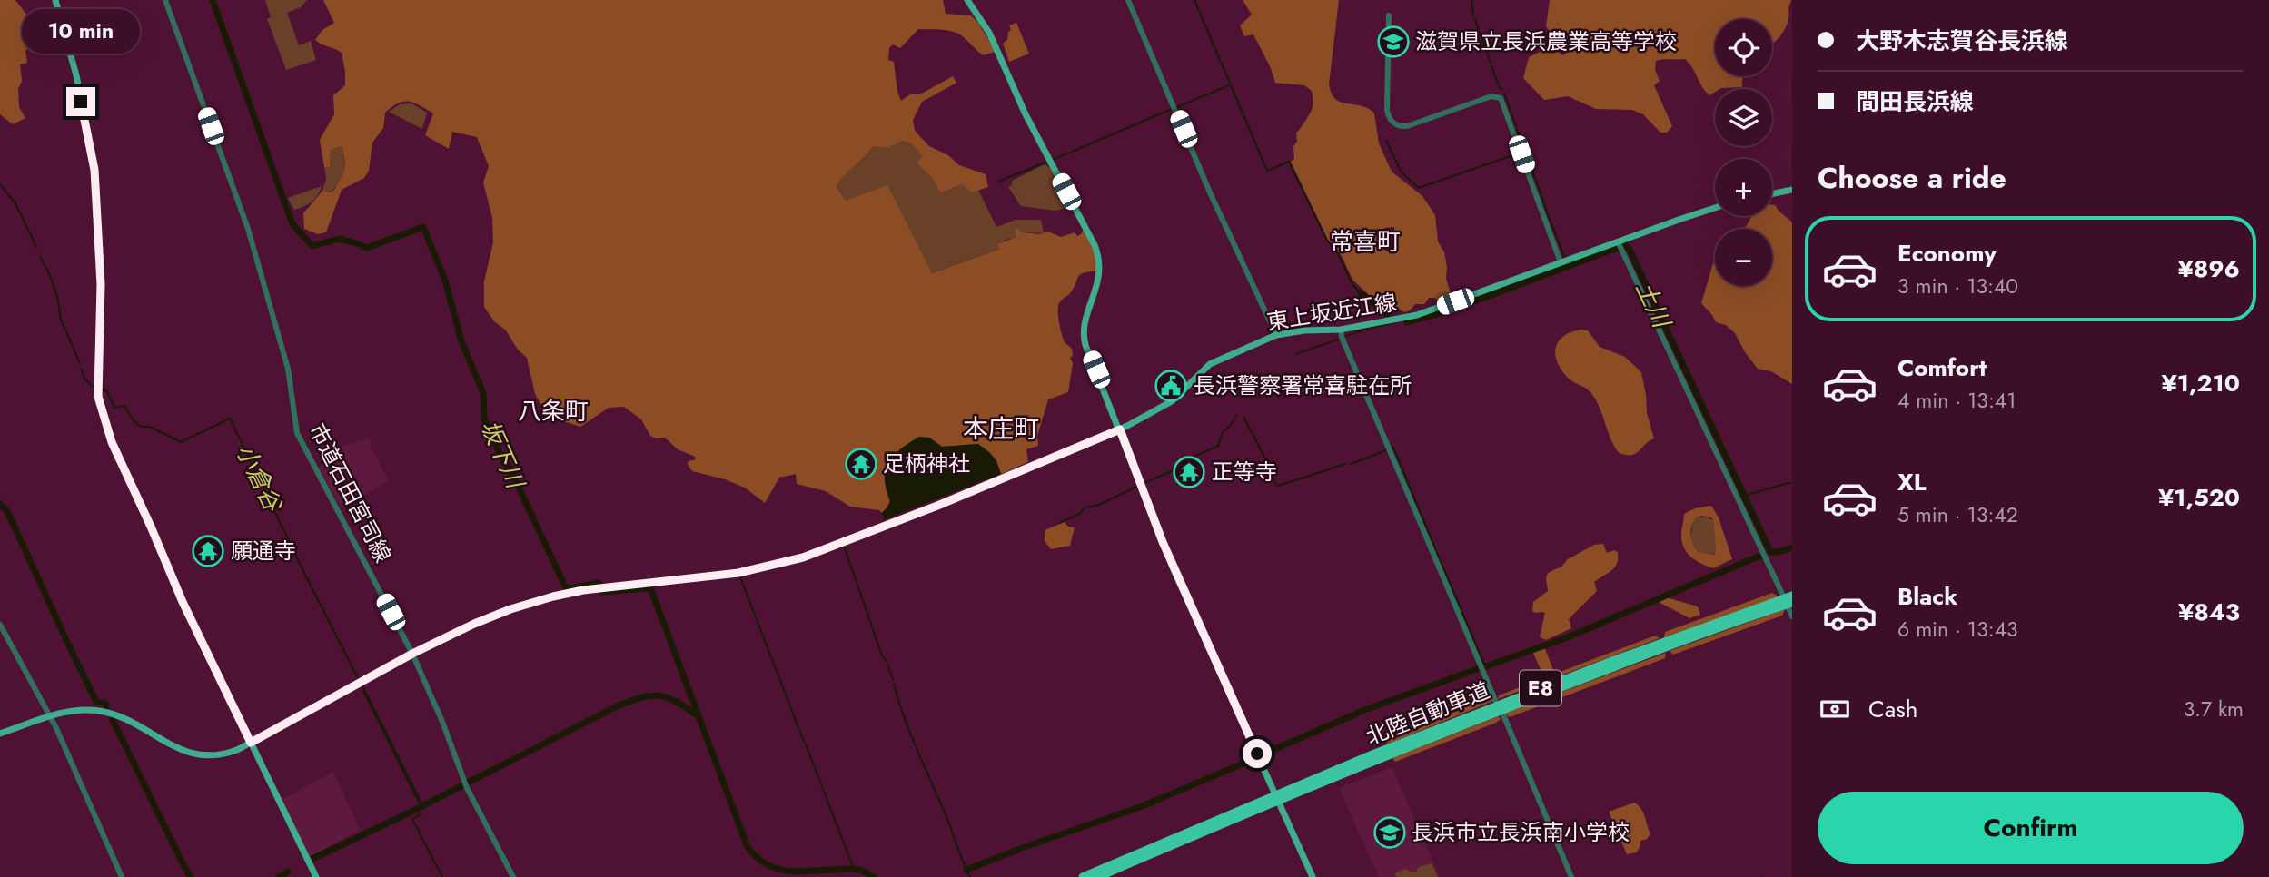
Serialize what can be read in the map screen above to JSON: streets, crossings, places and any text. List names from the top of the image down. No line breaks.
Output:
{"streets":{"highway":["E8","北陸自動車道"],"main road":["東上坂近江線"],"street":["市道石田宮司線"]},"crossings":[["東上坂近江線","市道石田宮司線"]],"districts":["常喜町","八条町","本庄町"],"water":["土川","坂下川","小倉谷"],"places":{"school or university":["滋賀県立長浜農業高等学校","長浜市立長浜南小学校"],"public building":["長浜警察署常喜駐在所"],"temple":["足柄神社","正等寺","願通寺"]},"page":{"banner":["大野木志賀谷長浜線","間田長浜線"],"bubble":"10 min","map_buttons":["+","−"],"heading":"Choose a ride","list":[{"name":"Economy","note":"3 min · 13:40","value":"¥896"},{"name":"Comfort","note":"4 min · 13:41","value":"¥1,210"},{"name":"XL","note":"5 min · 13:42","value":"¥1,520"},{"name":"Black","note":"6 min · 13:43","value":"¥843"}],"pay":["Cash","3.7 km"],"buttons":"Confirm"}}
